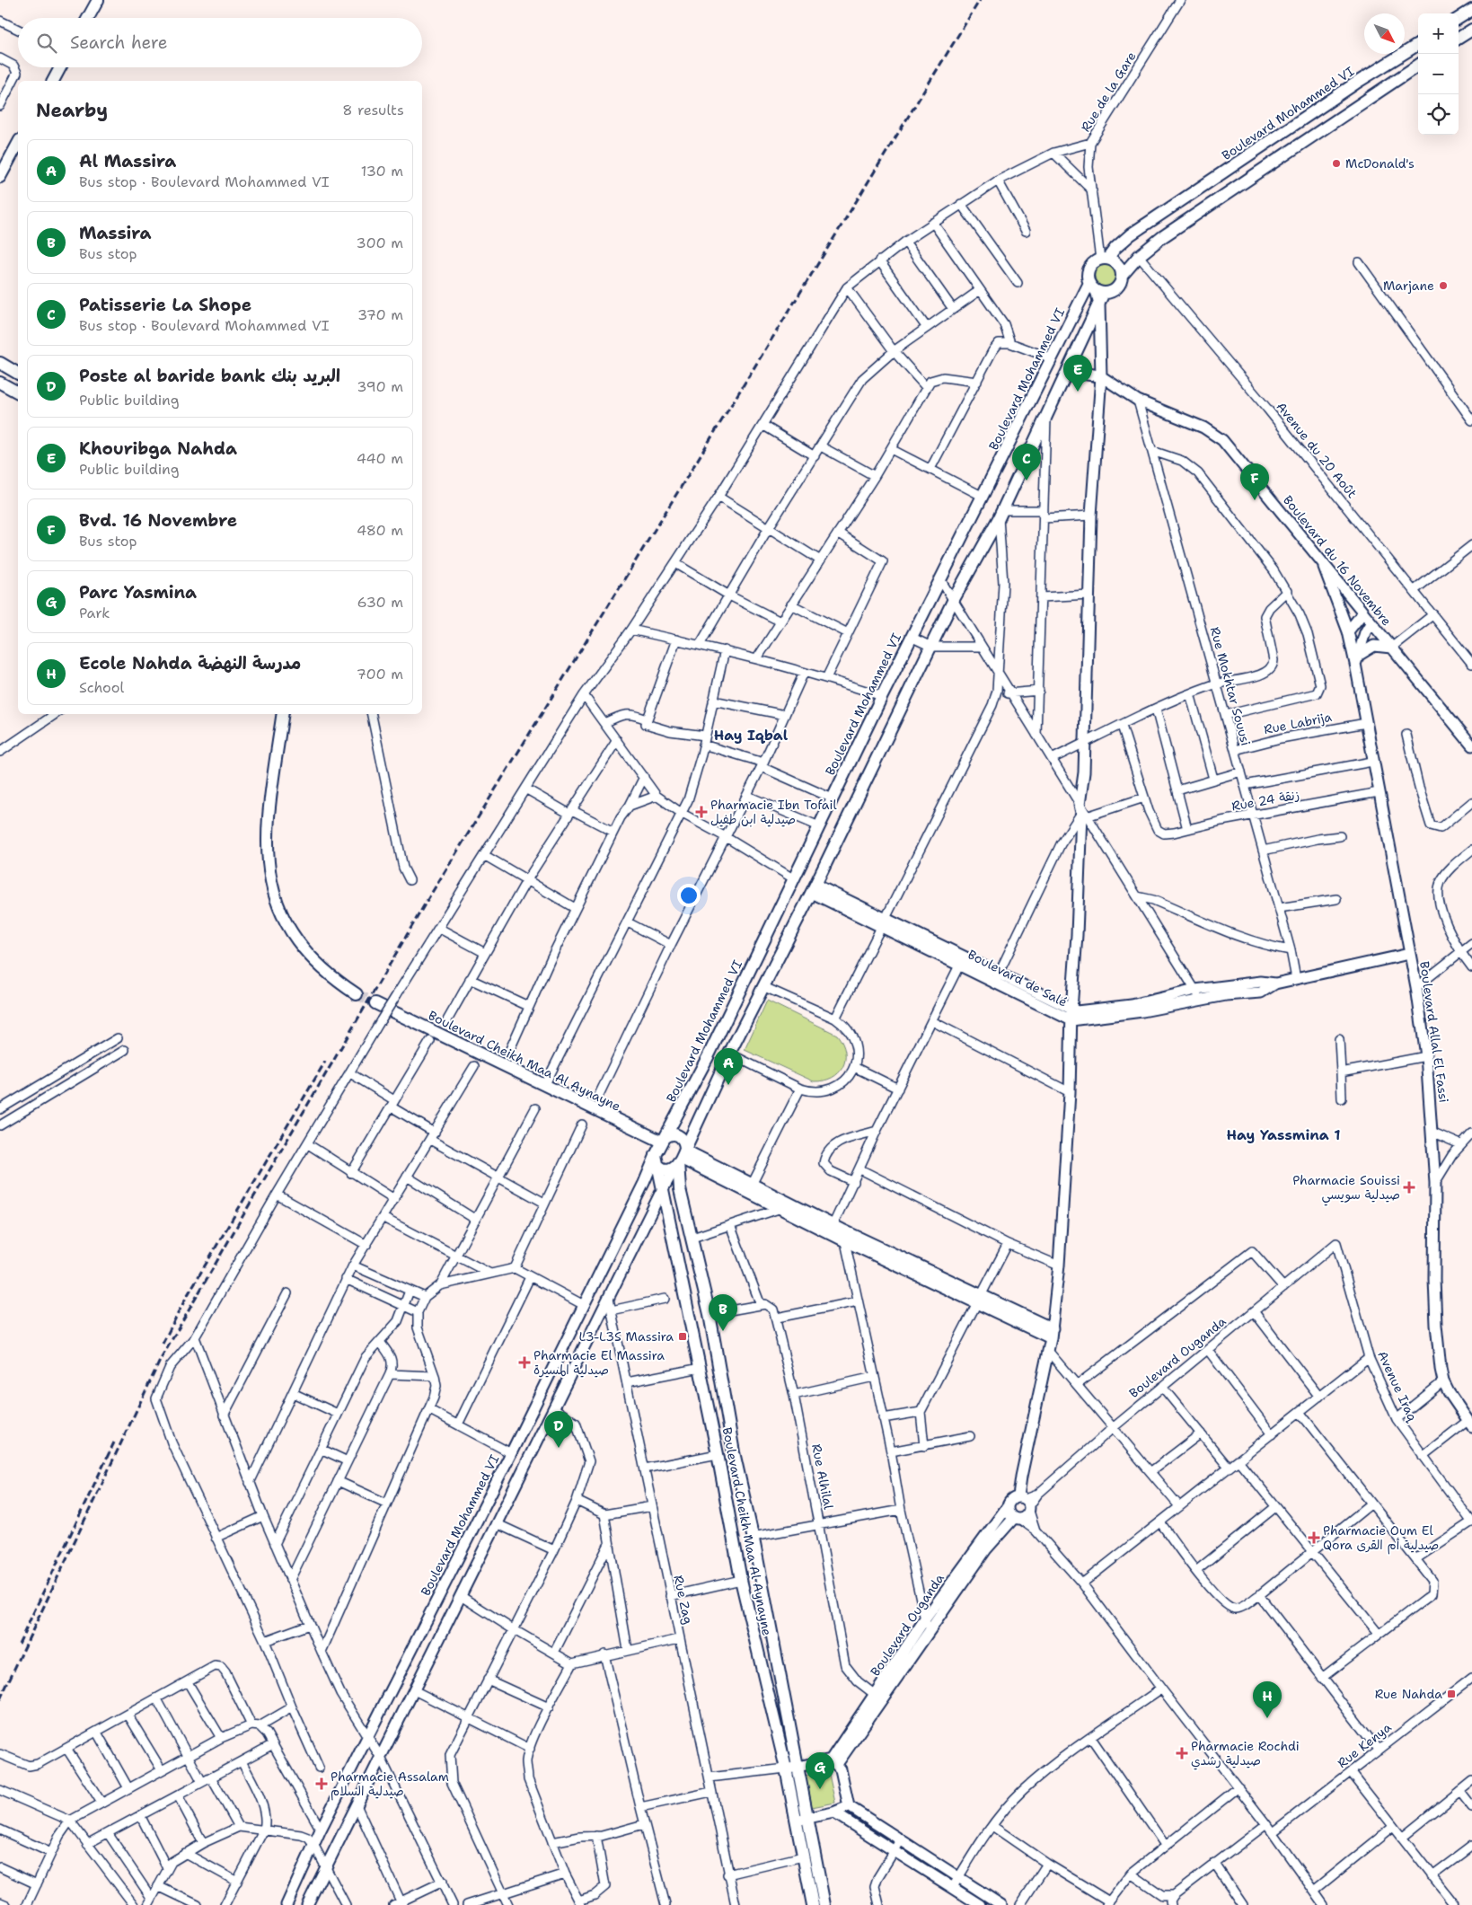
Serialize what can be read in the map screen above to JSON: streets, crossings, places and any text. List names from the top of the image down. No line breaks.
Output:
{"streets":{"main road":["Boulevard Mohammed VI","Boulevard Cheikh Maa Al Aynayne"],"street":["Rue de la Gare","Avenue du 20 Août","Boulevard du 16 Novembre","Rue Mokhtar Souusi","Rue Labrija","Rue 24 زنقة","Boulevard de Salé","Boulevard Allal El Fassi","Boulevard Ouganda","Avenue Iraq","Rue Alhilal","Rue Zag","Rue Kenya"]},"crossings":[["Rue de la Gare","Boulevard Mohammed VI"],["Boulevard Mohammed VI","Boulevard Cheikh Maa Al Aynayne"],["Boulevard du 16 Novembre","Rue Mokhtar Souusi"],["Boulevard du 16 Novembre","Boulevard Allal El Fassi"],["Rue Mokhtar Souusi","Rue Labrija"],["Rue Mokhtar Souusi","Rue 24 زنقة"],["Rue Mokhtar Souusi","Boulevard de Salé"],["Rue Labrija","Boulevard Allal El Fassi"],["Rue 24 زنقة","Boulevard Allal El Fassi"],["Boulevard de Salé","Boulevard Allal El Fassi"],["Boulevard Ouganda","Avenue Iraq"],["Boulevard Ouganda","Rue Alhilal"]],"districts":["Hay Iqbal","Hay Yassmina 1"],"places":{"other":["McDonald's","Marjane"],"health":["Pharmacie Ibn Tofail صيدلية ابن طفيل","Pharmacie Souissi صيدلية سويسي","Pharmacie El Massira صيدلية المسيرة","Pharmacie Oum El Qora صيدلية أم القرى","Pharmacie Rochdi صيدلية رشدي","Pharmacie Assalam صيدلية السلام"],"transit":["L3-L3S Massira","Rue Nahda"]},"north":"bottom right","page":{"map_buttons":["+","−"],"search":"Search here","heading":["Nearby","8 results"],"list":[{"mark":"A","name":"Al Massira","note":"Bus stop · Boulevard Mohammed VI","value":"130 m"},{"mark":"B","name":"Massira","note":"Bus stop","value":"300 m"},{"mark":"C","name":"Patisserie La Shope","note":"Bus stop · Boulevard Mohammed VI","value":"370 m"},{"mark":"D","name":"Poste al baride bank البريد بنك","note":"Public building","value":"390 m"},{"mark":"E","name":"Khouribga Nahda","note":"Public building","value":"440 m"},{"mark":"F","name":"Bvd. 16 Novembre","note":"Bus stop","value":"480 m"},{"mark":"G","name":"Parc Yasmina","note":"Park","value":"630 m"},{"mark":"H","name":"Ecole Nahda مدرسة النهضة","note":"School","value":"700 m"}],"pins":["E","C","F","A","B","D","H","G"]}}
